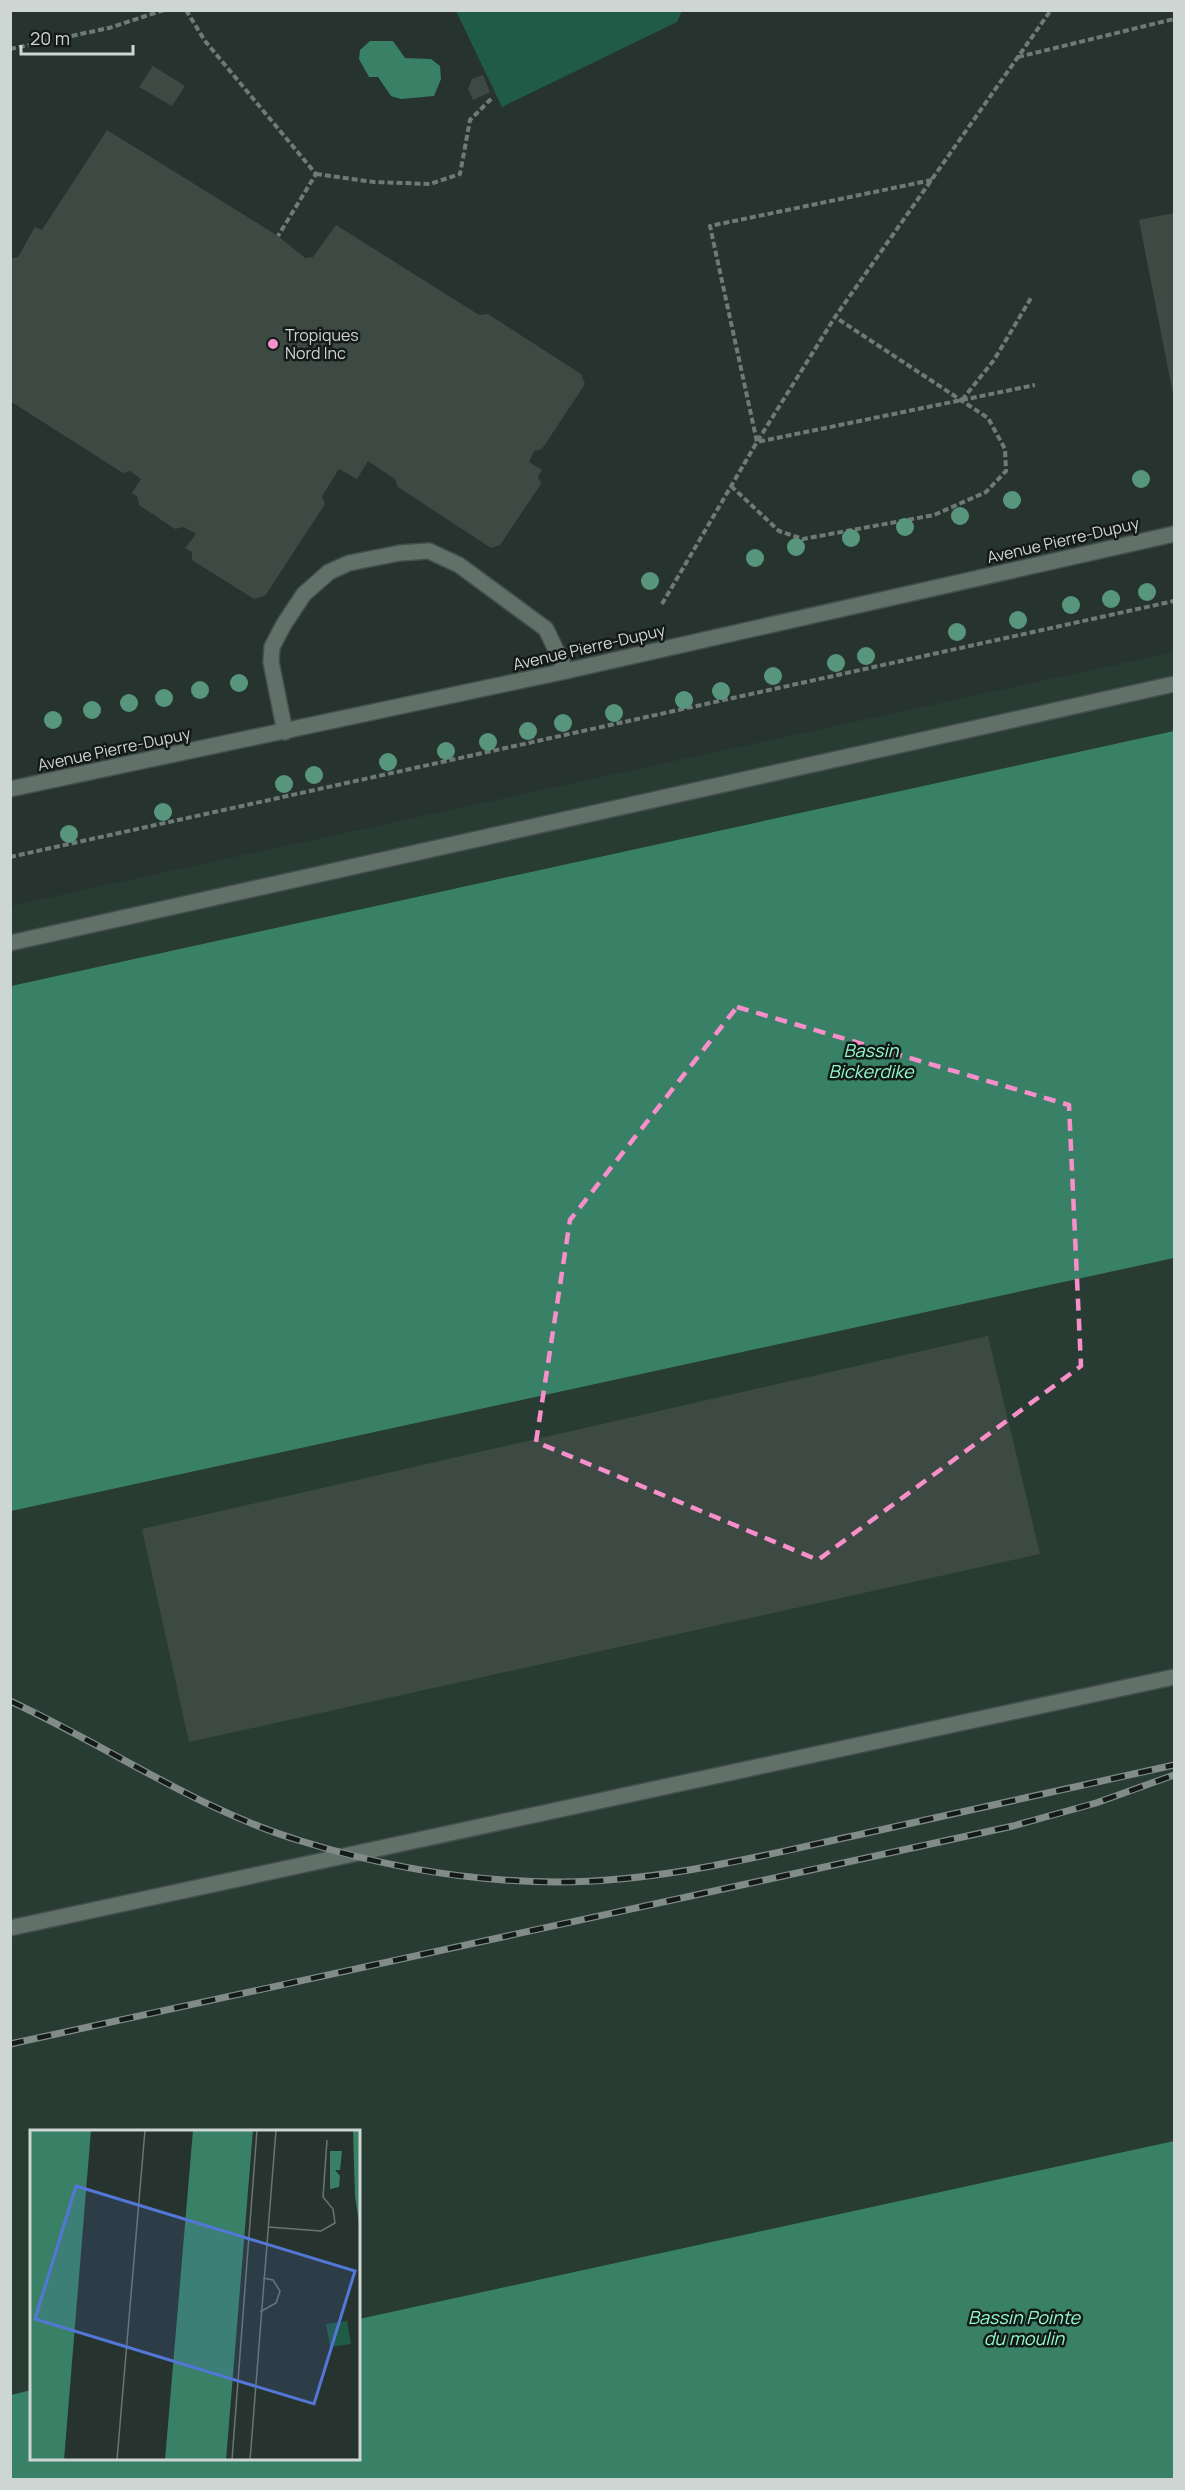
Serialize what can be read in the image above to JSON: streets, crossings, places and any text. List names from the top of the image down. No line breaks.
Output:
{"streets":{"street":["Avenue Pierre-Dupuy"]},"water":["Bassin Bickerdike","Bassin Pointe du moulin"],"places":["Tropiques Nord Inc"],"scale_bar":"20 m"}
